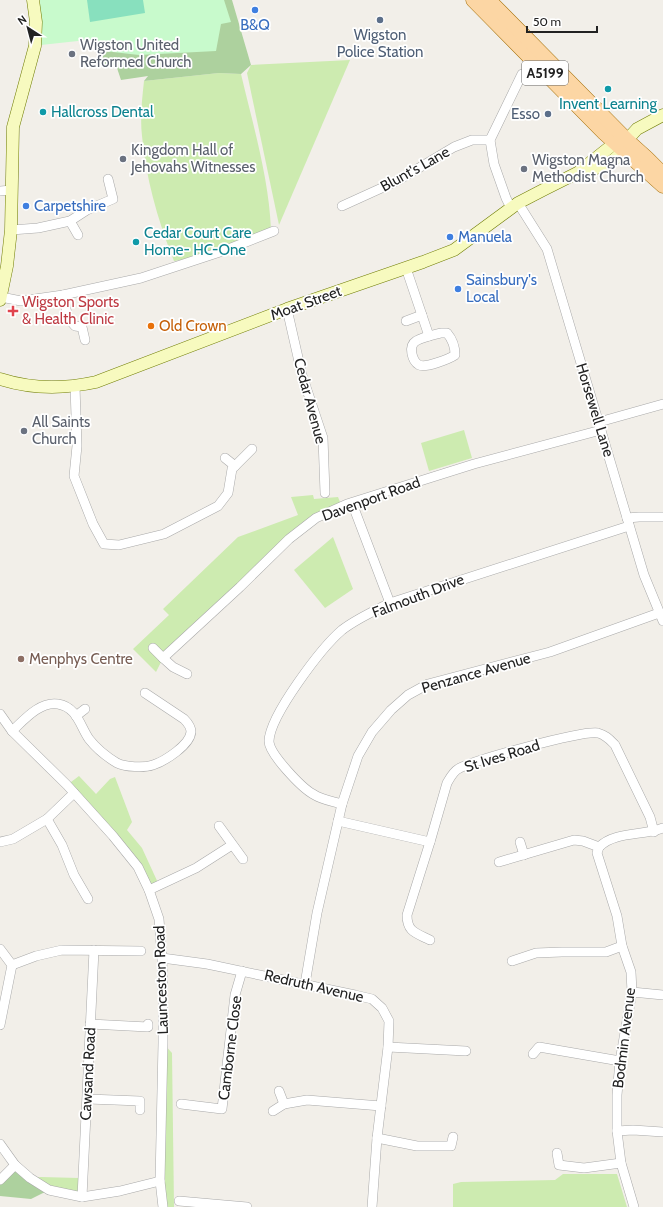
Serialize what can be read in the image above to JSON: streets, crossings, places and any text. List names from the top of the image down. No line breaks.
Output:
{"streets":{"main road":["A5199","Moat Street"],"street":["Blunt's Lane","Cedar Avenue","Horsewell Lane","Davenport Road","Falmouth Drive","Penzance Avenue","St Ives Road","Launceston Road","Redruth Avenue","Bodmin Avenue","Camborne Close","Cawsand Road"]},"crossings":[["A5199","Moat Street"],["Blunt's Lane","Horsewell Lane"],["Moat Street","Cedar Avenue"],["Moat Street","Horsewell Lane"],["Horsewell Lane","Davenport Road"],["Horsewell Lane","Falmouth Drive"],["Horsewell Lane","Penzance Avenue"],["Falmouth Drive","Penzance Avenue"],["Penzance Avenue","Redruth Avenue"],["Launceston Road","Redruth Avenue"],["Redruth Avenue","Camborne Close"]],"places":{"other":["B&Q","Wigston Police Station","Wigston United Reformed Church","Invent Learning","Hallcross Dental","Esso","Kingdom Hall of Jehovahs Witnesses","Wigston Magna Methodist Church","Carpetshire","Manuela","Cedar Court Care Home- HC-One","Sainsbury's Local","Old Crown","All Saints Church","Menphys Centre"],"health":["Wigston Sports & Health Clinic"]},"scale_bar":"50 m","north":"top left"}
